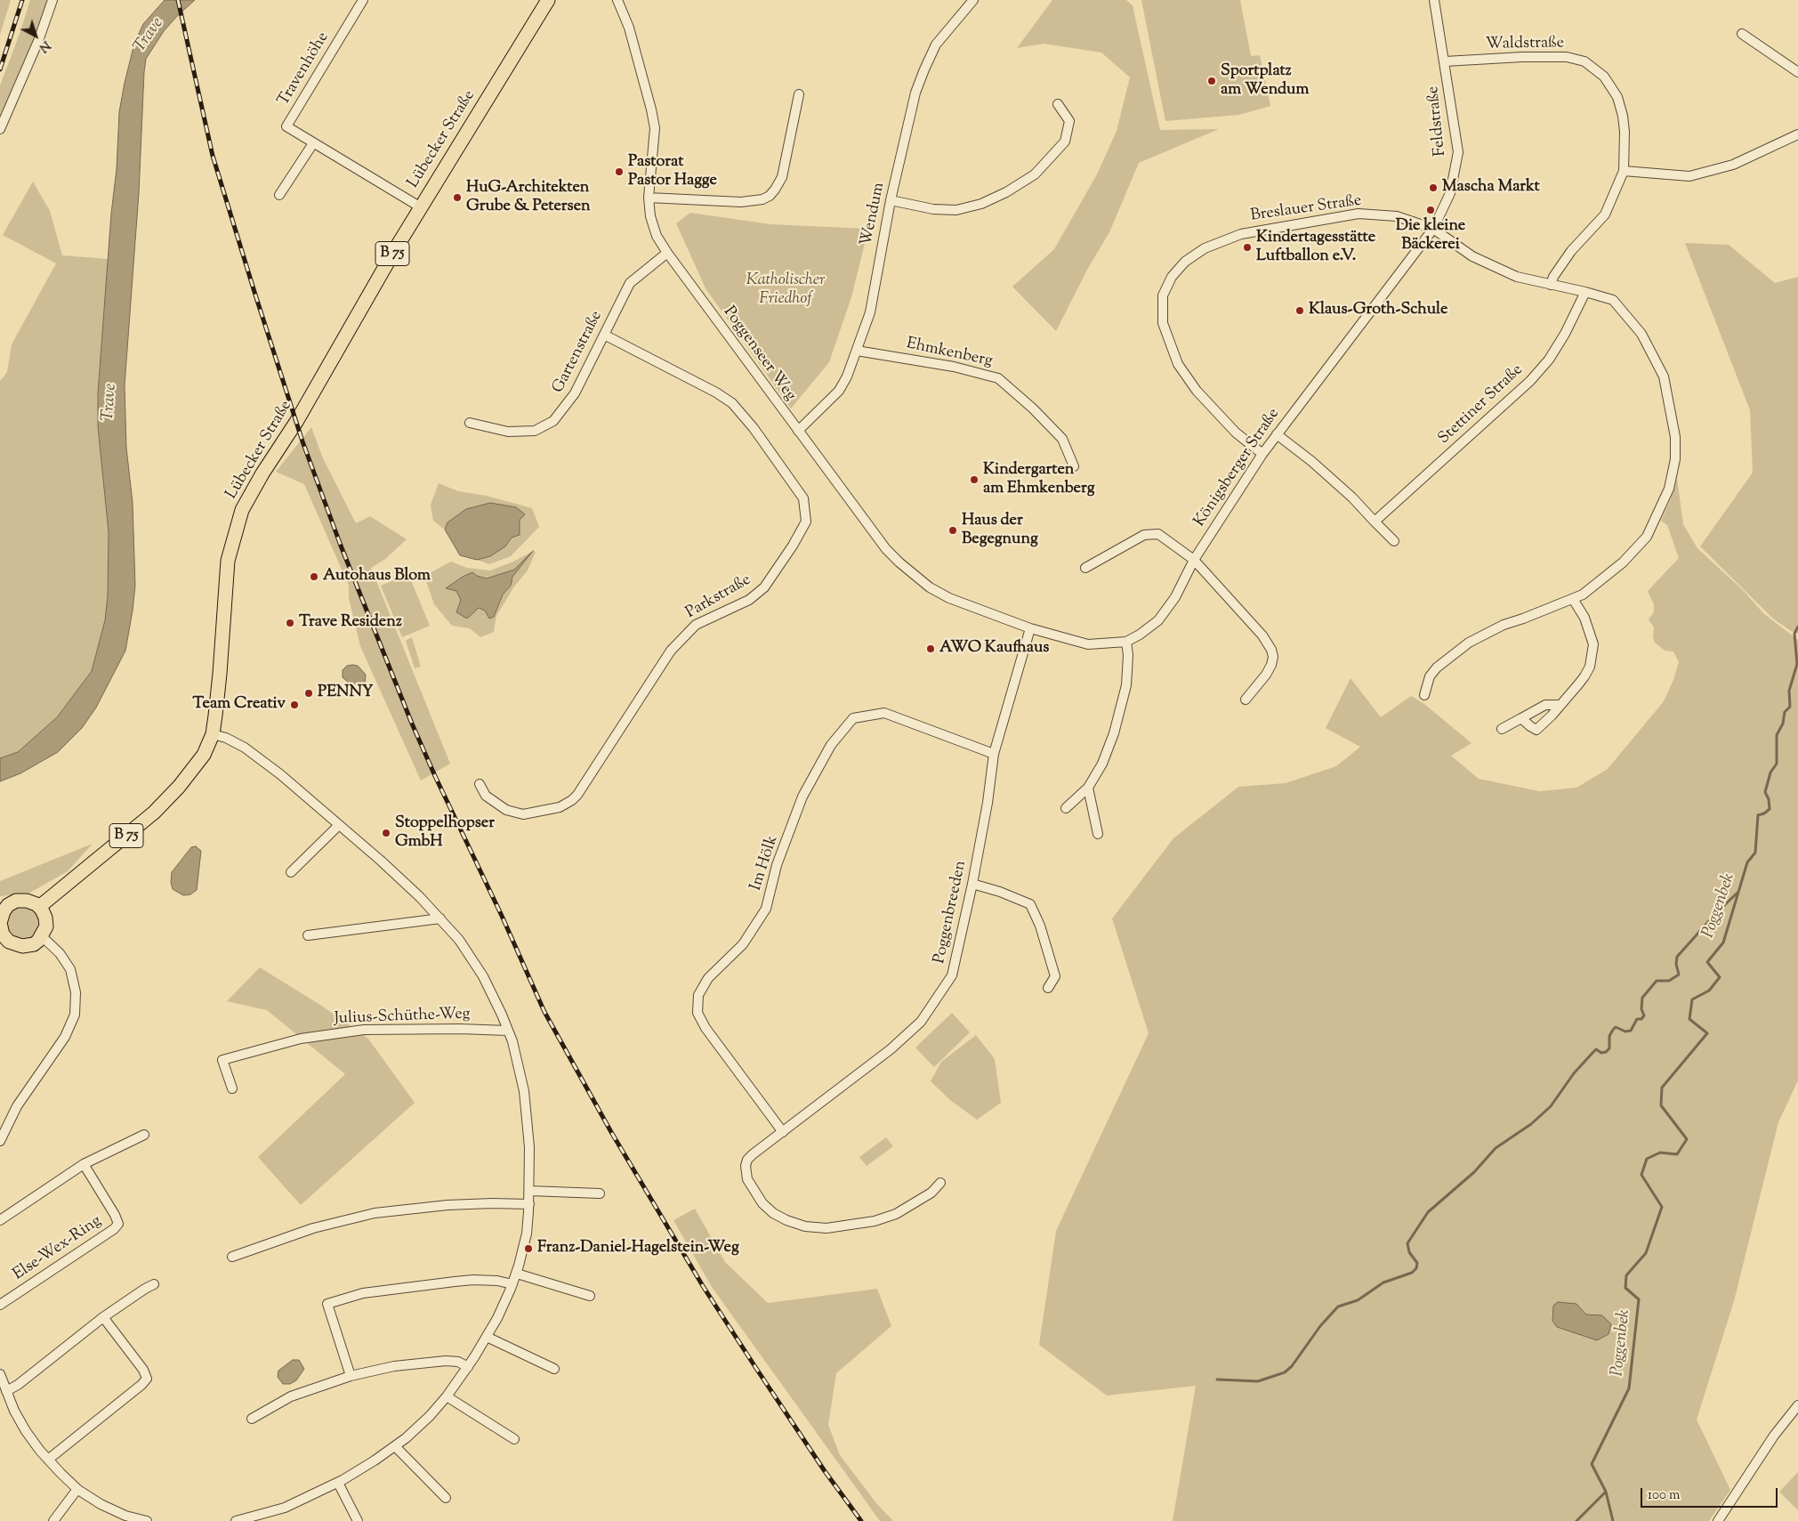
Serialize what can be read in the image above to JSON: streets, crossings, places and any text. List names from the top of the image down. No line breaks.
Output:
{"streets":{"main road":["Lübecker Straße","B 75"],"street":["Waldstraße","Travenhöhe","Feldstraße","Breslauer Straße","Wendum","Gartenstraße","Ehmkenberg","Poggenseer Weg","Stettiner Straße","Königsberger Straße","Parkstraße","Im Hölk","Poggenbreeden","Julius-Schüthe-Weg","Else-Wex-Ring"]},"crossings":[["Waldstraße","Feldstraße"],["Travenhöhe","Lübecker Straße"],["Feldstraße","Breslauer Straße"],["Feldstraße","Königsberger Straße"],["Breslauer Straße","Königsberger Straße"],["Wendum","Ehmkenberg"],["Wendum","Poggenseer Weg"],["Gartenstraße","Poggenseer Weg"],["Gartenstraße","Parkstraße"],["Poggenseer Weg","Königsberger Straße"],["Poggenseer Weg","Poggenbreeden"],["Königsberger Straße","Poggenbreeden"],["Im Hölk","Poggenbreeden"]],"water":["Trave","Poggenbek"],"parks":["Katholischer Friedhof"],"places":["Sportplatz am Wendum","Pastorat Pastor Hagge","Mascha Markt","HuG-Architekten Grube & Petersen","Die kleine Bäckerei","Kindertagesstätte Luftballon e.V.","Klaus-Groth-Schule","Kindergarten am Ehmkenberg","Haus der Begegnung","Autohaus Blom","Trave Residenz","AWO Kaufhaus","PENNY","Team Creativ","Stoppelhopser GmbH","Franz-Daniel-Hagelstein-Weg"],"scale_bar":"100 m","north":"bottom right"}
